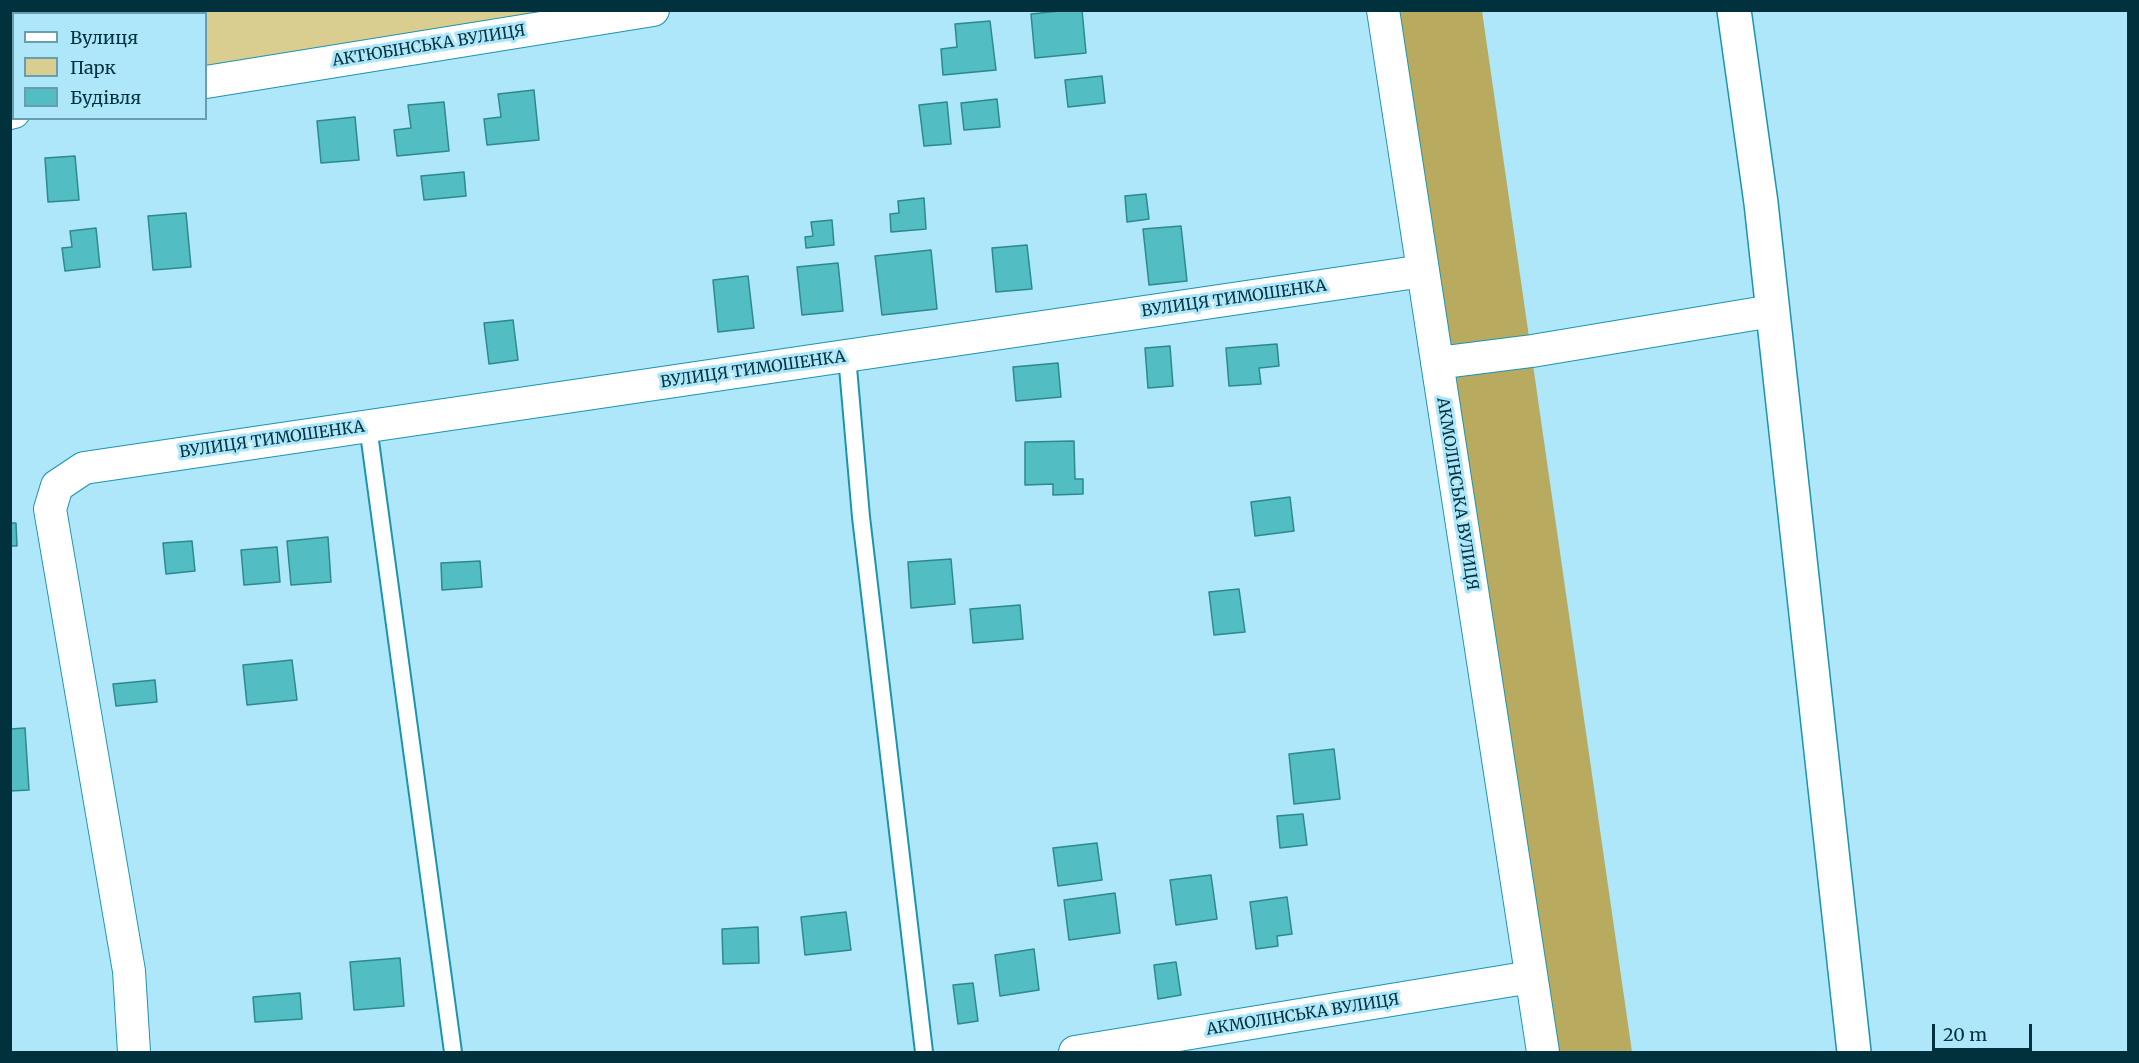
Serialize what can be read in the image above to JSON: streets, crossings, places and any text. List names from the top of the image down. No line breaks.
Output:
{"streets":{"street":["АКТЮБІНСЬКА ВУЛИЦЯ","ВУЛИЦЯ ТИМОШЕНКА","АКМОЛІНСЬКА ВУЛИЦЯ"]},"crossings":[["ВУЛИЦЯ ТИМОШЕНКА","АКМОЛІНСЬКА ВУЛИЦЯ"]],"legend":["Вулиця","Парк","Будівля"],"scale_bar":"20 m"}
